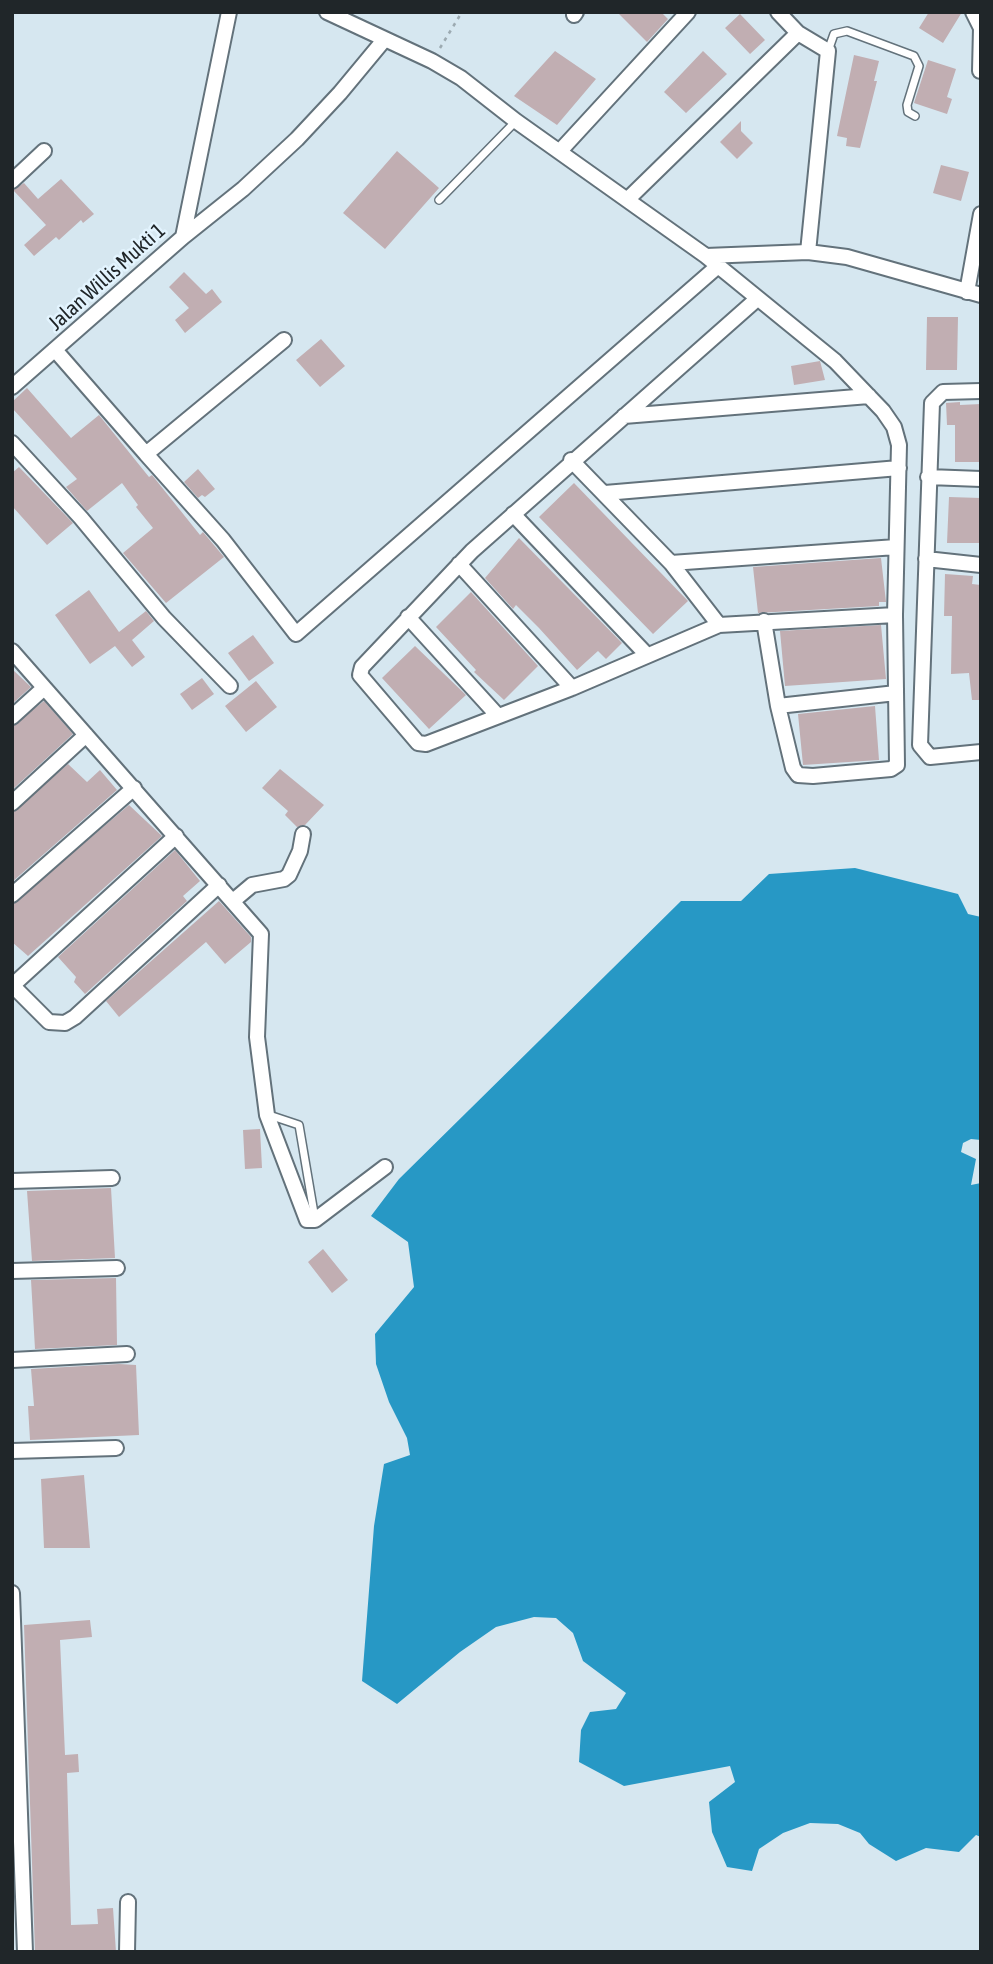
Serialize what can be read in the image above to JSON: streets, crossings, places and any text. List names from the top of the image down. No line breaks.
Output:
{"streets":{"street":["Jalan Willis Mukti 1"]}}
